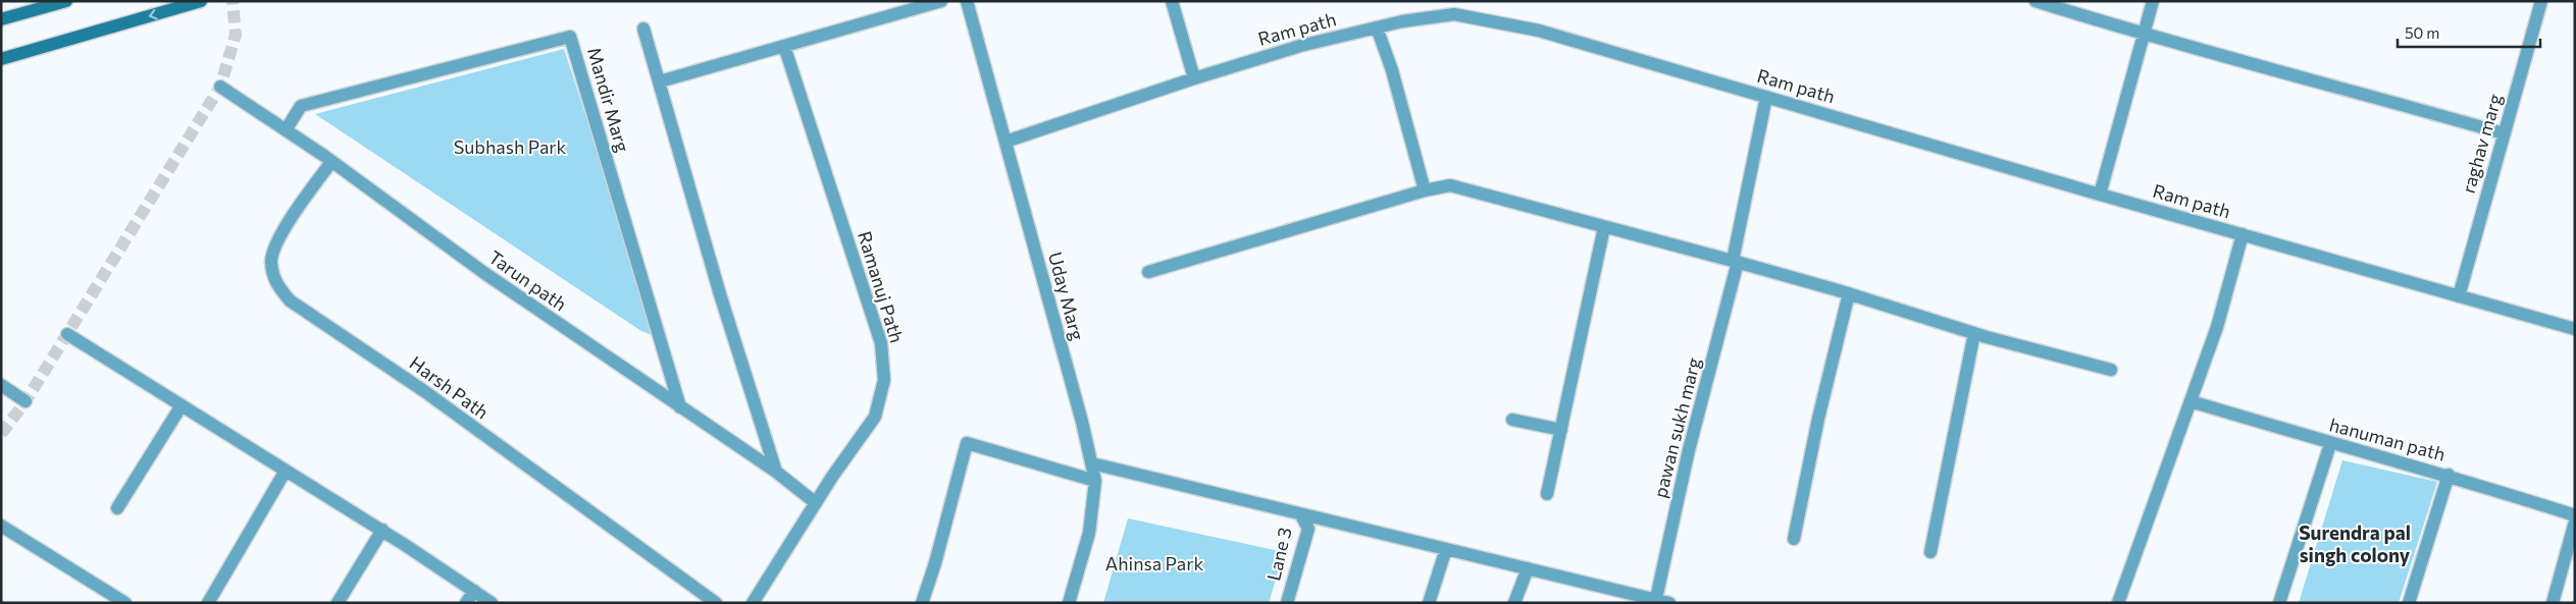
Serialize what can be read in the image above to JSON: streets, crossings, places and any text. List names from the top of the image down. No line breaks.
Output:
{"streets":{"street":["Ram path","Mandir Marg","raghav marg","Tarun path","Ramanuj Path","Uday Marg","Harsh Path","pawan sukh marg","hanuman path","Lane 3"]},"crossings":[["Ram path","raghav marg"],["Ram path","Uday Marg"],["Ram path","pawan sukh marg"],["Mandir Marg","Tarun path"],["Tarun path","Ramanuj Path"],["Tarun path","Harsh Path"]],"districts":["Surendra pal singh colony"],"parks":["Subhash Park","Ahinsa Park"],"scale_bar":"50 m"}
